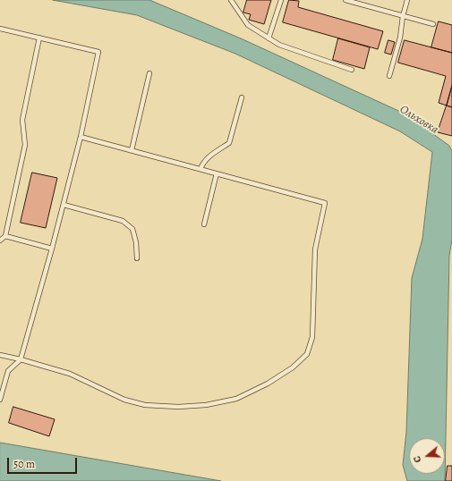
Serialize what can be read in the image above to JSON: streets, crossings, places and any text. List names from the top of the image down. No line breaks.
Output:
{"water":["Ольховка"],"scale_bar":"50 m","north":"left"}
